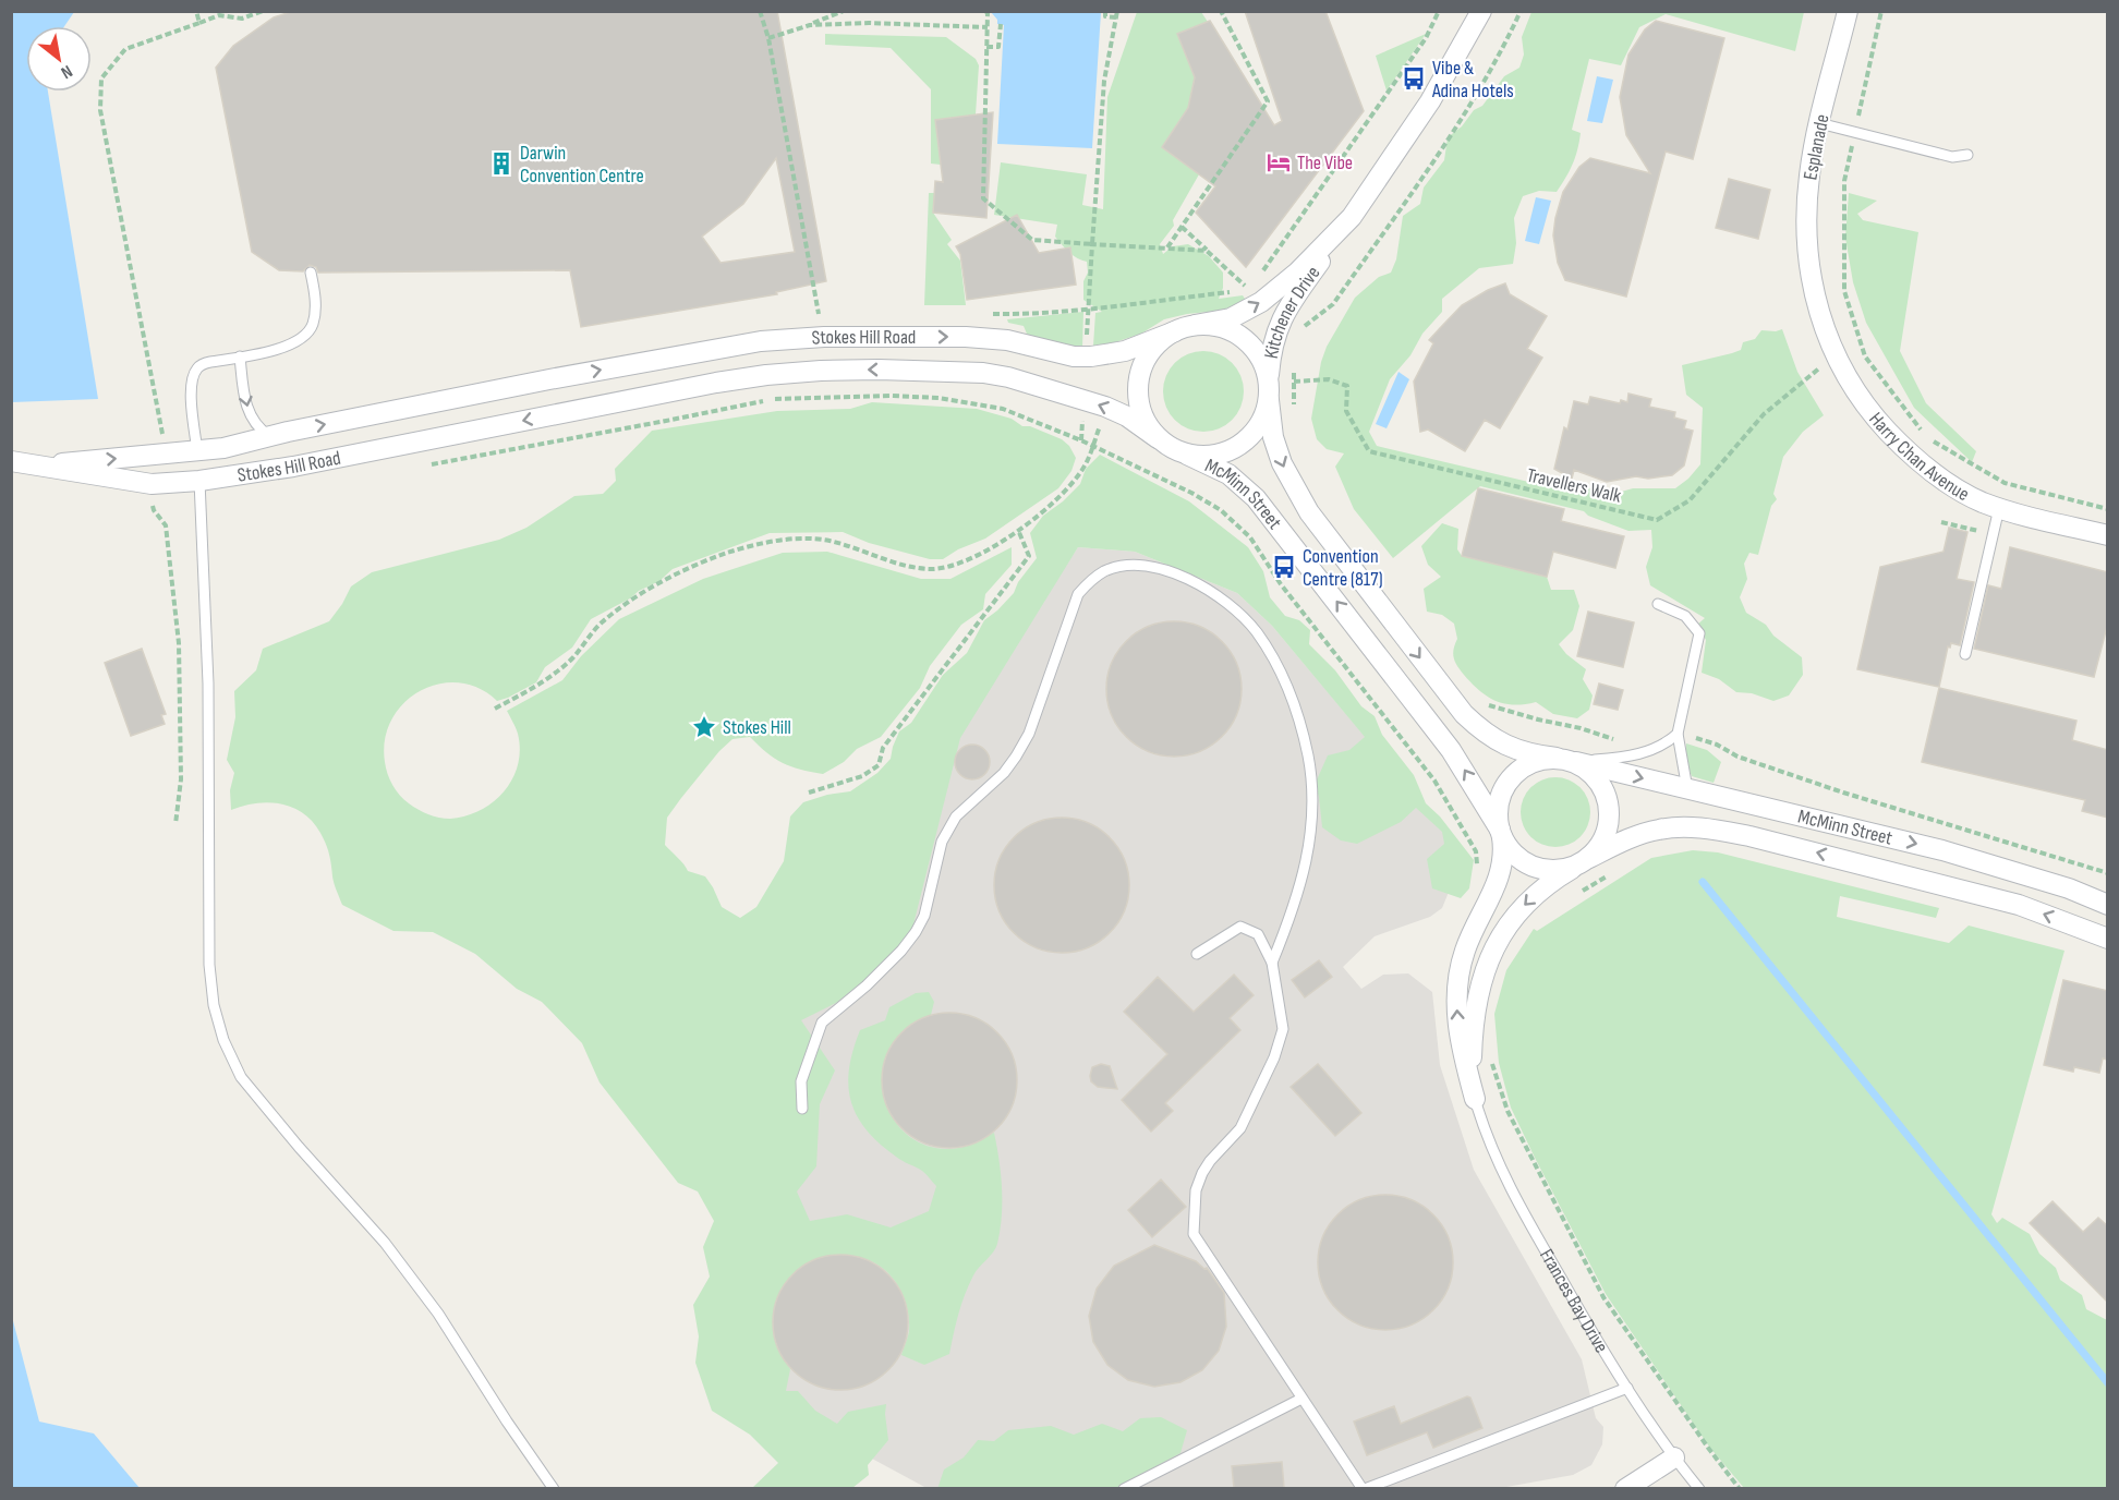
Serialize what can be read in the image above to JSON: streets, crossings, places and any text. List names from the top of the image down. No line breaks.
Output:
{"streets":{"street":["Esplanade","Kitchener Drive","Stokes Hill Road","Harry Chan Avenue","McMinn Street","Frances Bay Drive"],"path":["Travellers Walk"]},"crossings":[["Esplanade","Harry Chan Avenue"],["Kitchener Drive","Stokes Hill Road"],["Kitchener Drive","McMinn Street"],["Stokes Hill Road","McMinn Street"],["Harry Chan Avenue","Travellers Walk"],["McMinn Street","Frances Bay Drive"]],"places":{"bus stop":["Vibe & Adina Hotels","Convention Centre (817)"],"hotel":["The Vibe"],"building":["Darwin Convention Centre"],"place":["Stokes Hill"]},"north":"bottom right"}
